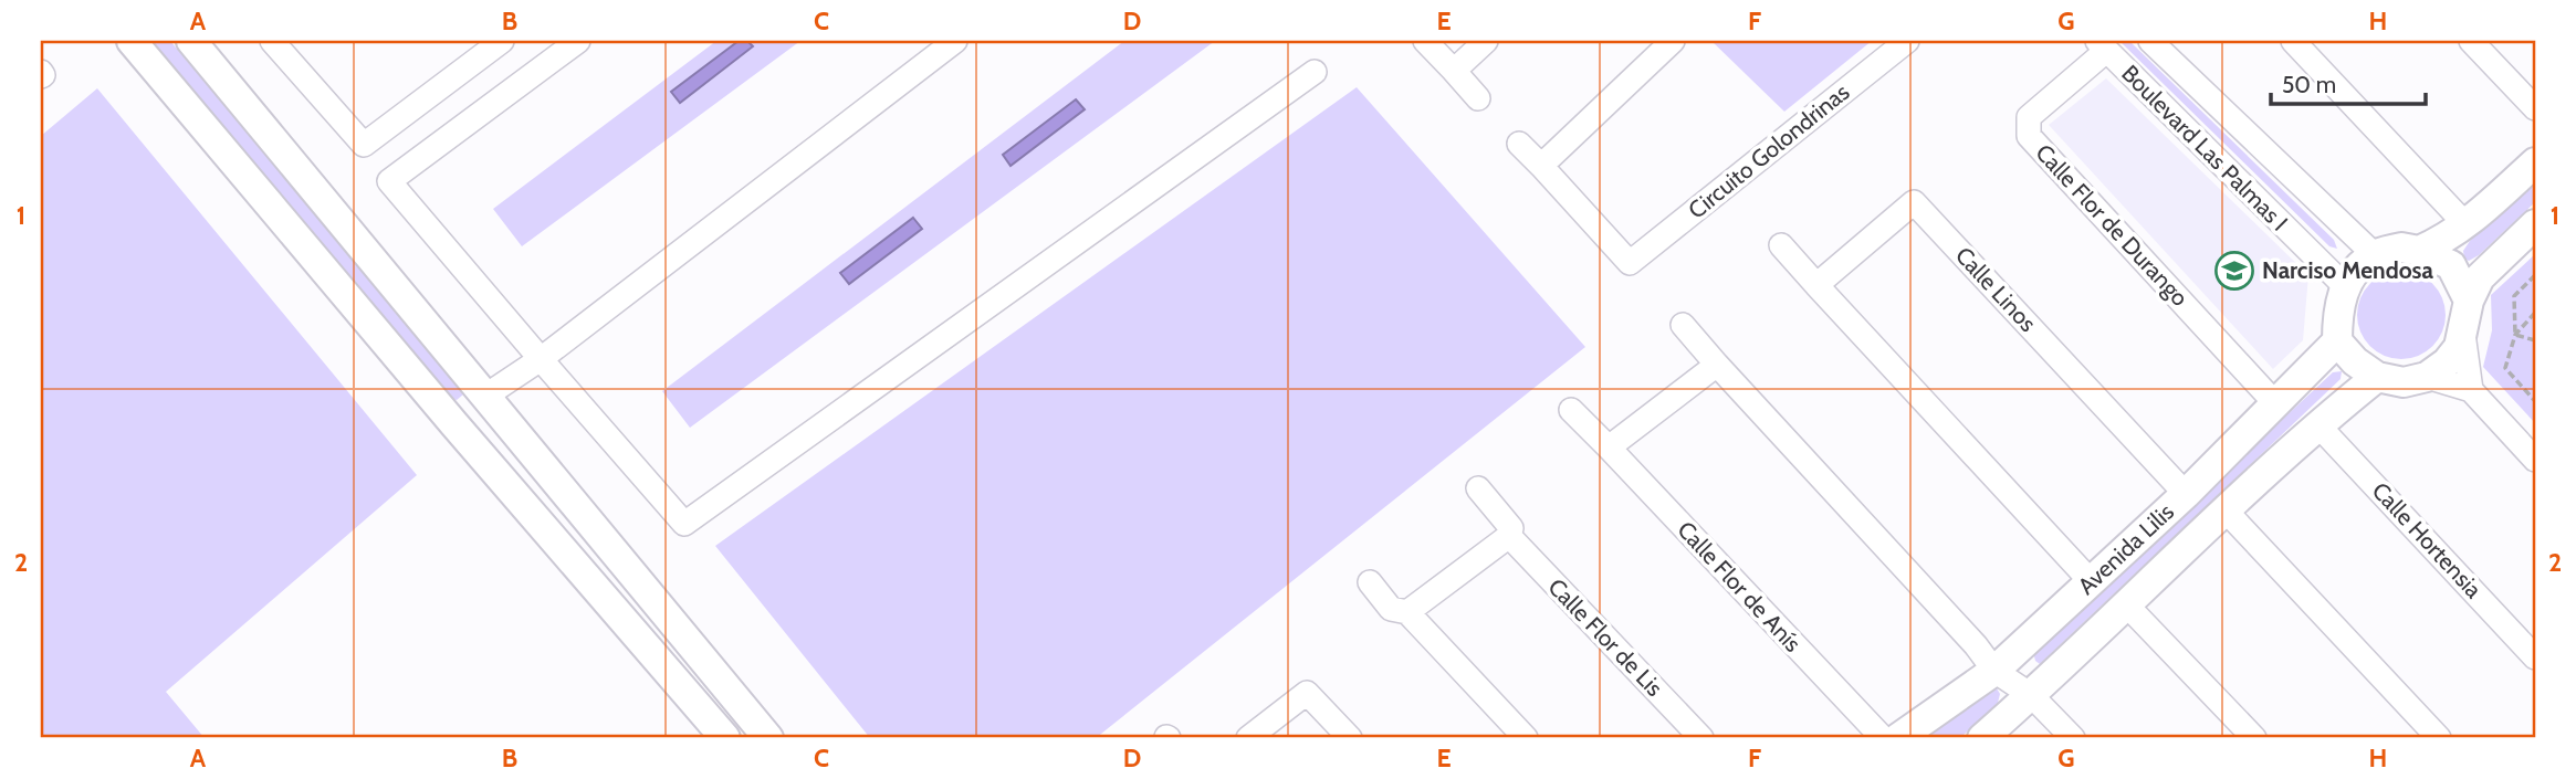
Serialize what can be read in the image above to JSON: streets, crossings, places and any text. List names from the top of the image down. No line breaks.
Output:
{"streets":{"main road":["Avenida Lilis"],"street":["Boulevard Las Palmas I","Circuito Golondrinas","Calle Flor de Durango","Calle Linos","Calle Hortensia","Calle Flor de Anís","Calle Flor de Lis"]},"crossings":[["Boulevard Las Palmas I","Calle Flor de Durango"],["Boulevard Las Palmas I","Avenida Lilis"],["Calle Flor de Durango","Avenida Lilis"],["Calle Linos","Avenida Lilis"],["Calle Hortensia","Avenida Lilis"]],"places":{"school or university":["Narciso Mendosa"]},"scale_bar":"50 m","grid":{"columns":["A","B","C","D","E","F","G","H"],"rows":["1","2"]}}
